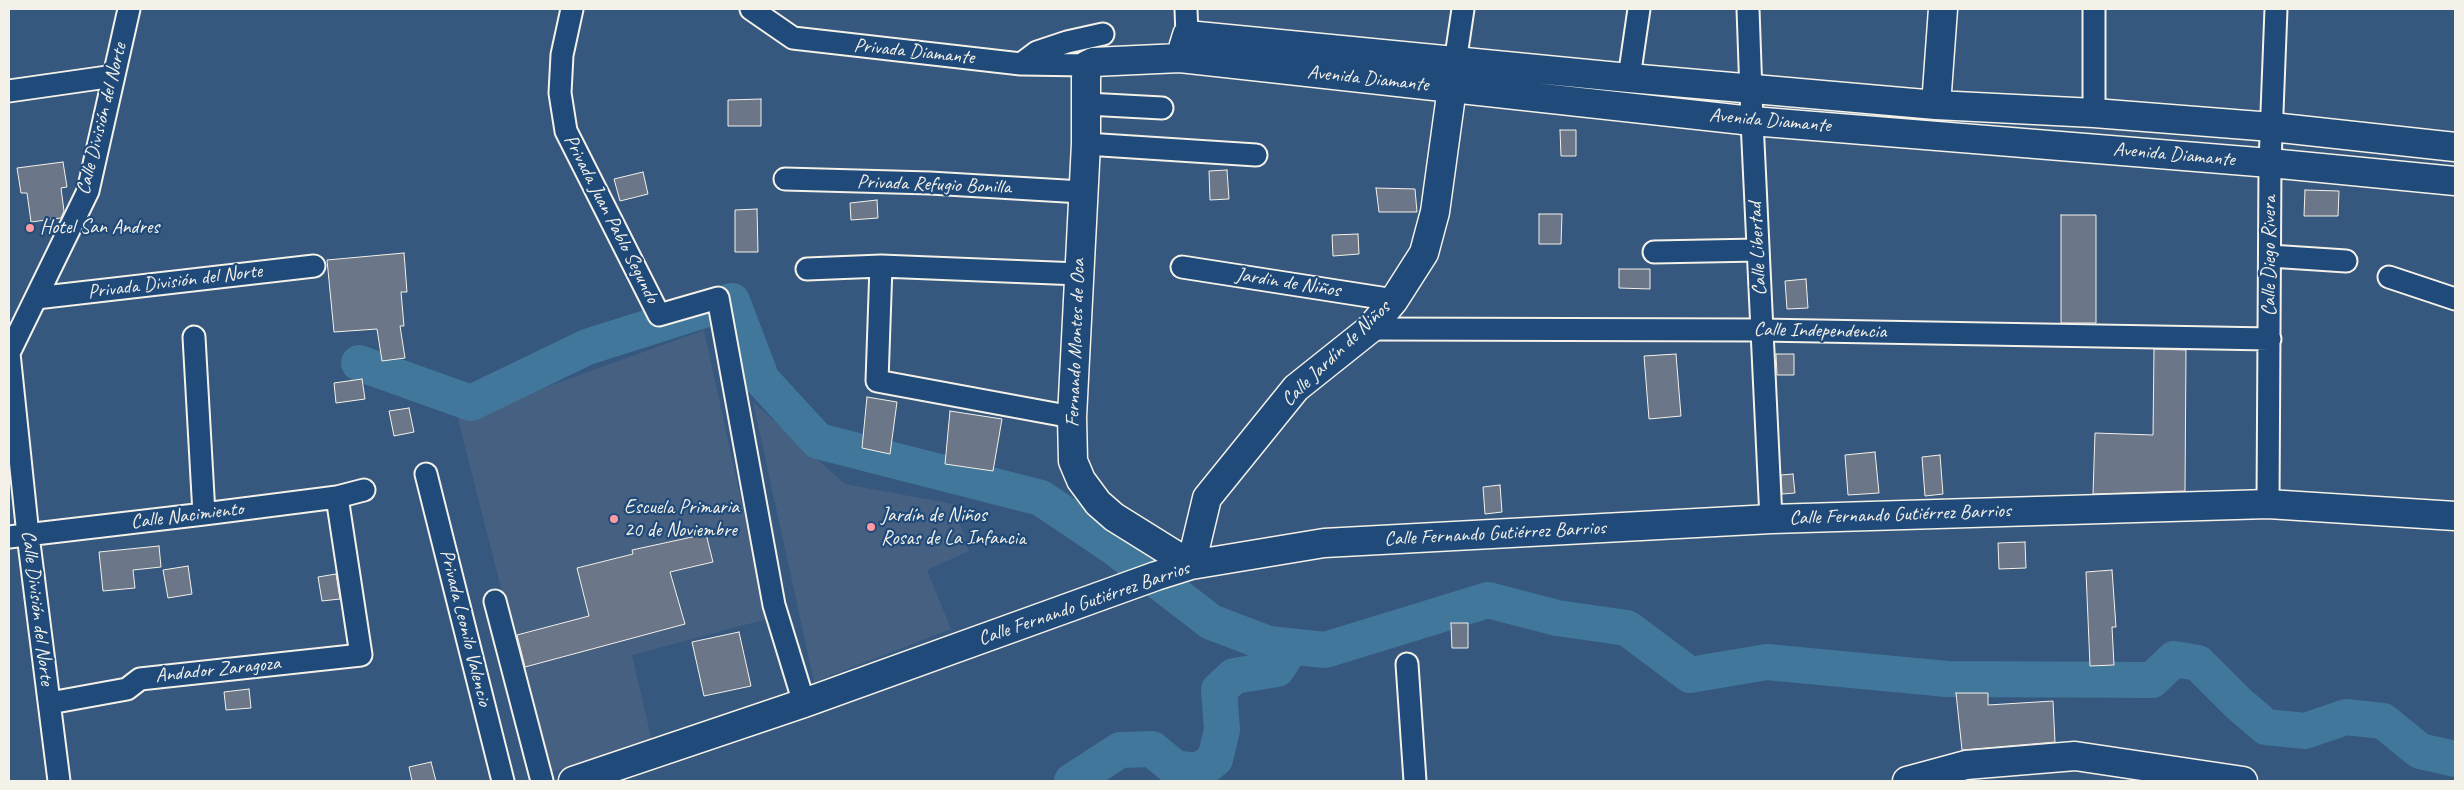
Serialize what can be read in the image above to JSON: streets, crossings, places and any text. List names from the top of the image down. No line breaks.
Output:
{"streets":{"main road":["Avenida Diamante","Fernando Montes de Oca","Calle Jardín de Niños","Calle Fernando Gutiérrez Barrios"],"street":["Privada Diamante","Calle División del Norte","Privada Refugio Bonilla","Privada Juan Pablo Segundo","Calle Libertad","Calle Diego Rivera","Privada División del Norte","Jardin de Niños","Calle Independencia","Calle Nacimiento","Privada Leonilo Valencio","Andador Zaragoza"]},"crossings":[["Privada Diamante","Avenida Diamante"],["Privada Diamante","Fernando Montes de Oca"],["Avenida Diamante","Calle Libertad"],["Avenida Diamante","Calle Diego Rivera"],["Avenida Diamante","Fernando Montes de Oca"],["Avenida Diamante","Calle Jardín de Niños"],["Calle División del Norte","Privada División del Norte"],["Calle División del Norte","Calle Nacimiento"],["Calle División del Norte","Andador Zaragoza"],["Privada Refugio Bonilla","Fernando Montes de Oca"],["Privada Juan Pablo Segundo","Calle Fernando Gutiérrez Barrios"],["Calle Libertad","Calle Independencia"],["Calle Libertad","Calle Fernando Gutiérrez Barrios"],["Calle Diego Rivera","Calle Independencia"],["Calle Diego Rivera","Calle Fernando Gutiérrez Barrios"],["Jardin de Niños","Calle Jardín de Niños"],["Calle Independencia","Calle Jardín de Niños"],["Fernando Montes de Oca","Calle Jardín de Niños"],["Fernando Montes de Oca","Calle Fernando Gutiérrez Barrios"],["Calle Jardín de Niños","Calle Fernando Gutiérrez Barrios"],["Calle Nacimiento","Andador Zaragoza"]],"places":["Hotel San Andres","Escuela Primaria 20 de Noviembre","Jardín de Niños Rosas de La Infancia"]}
